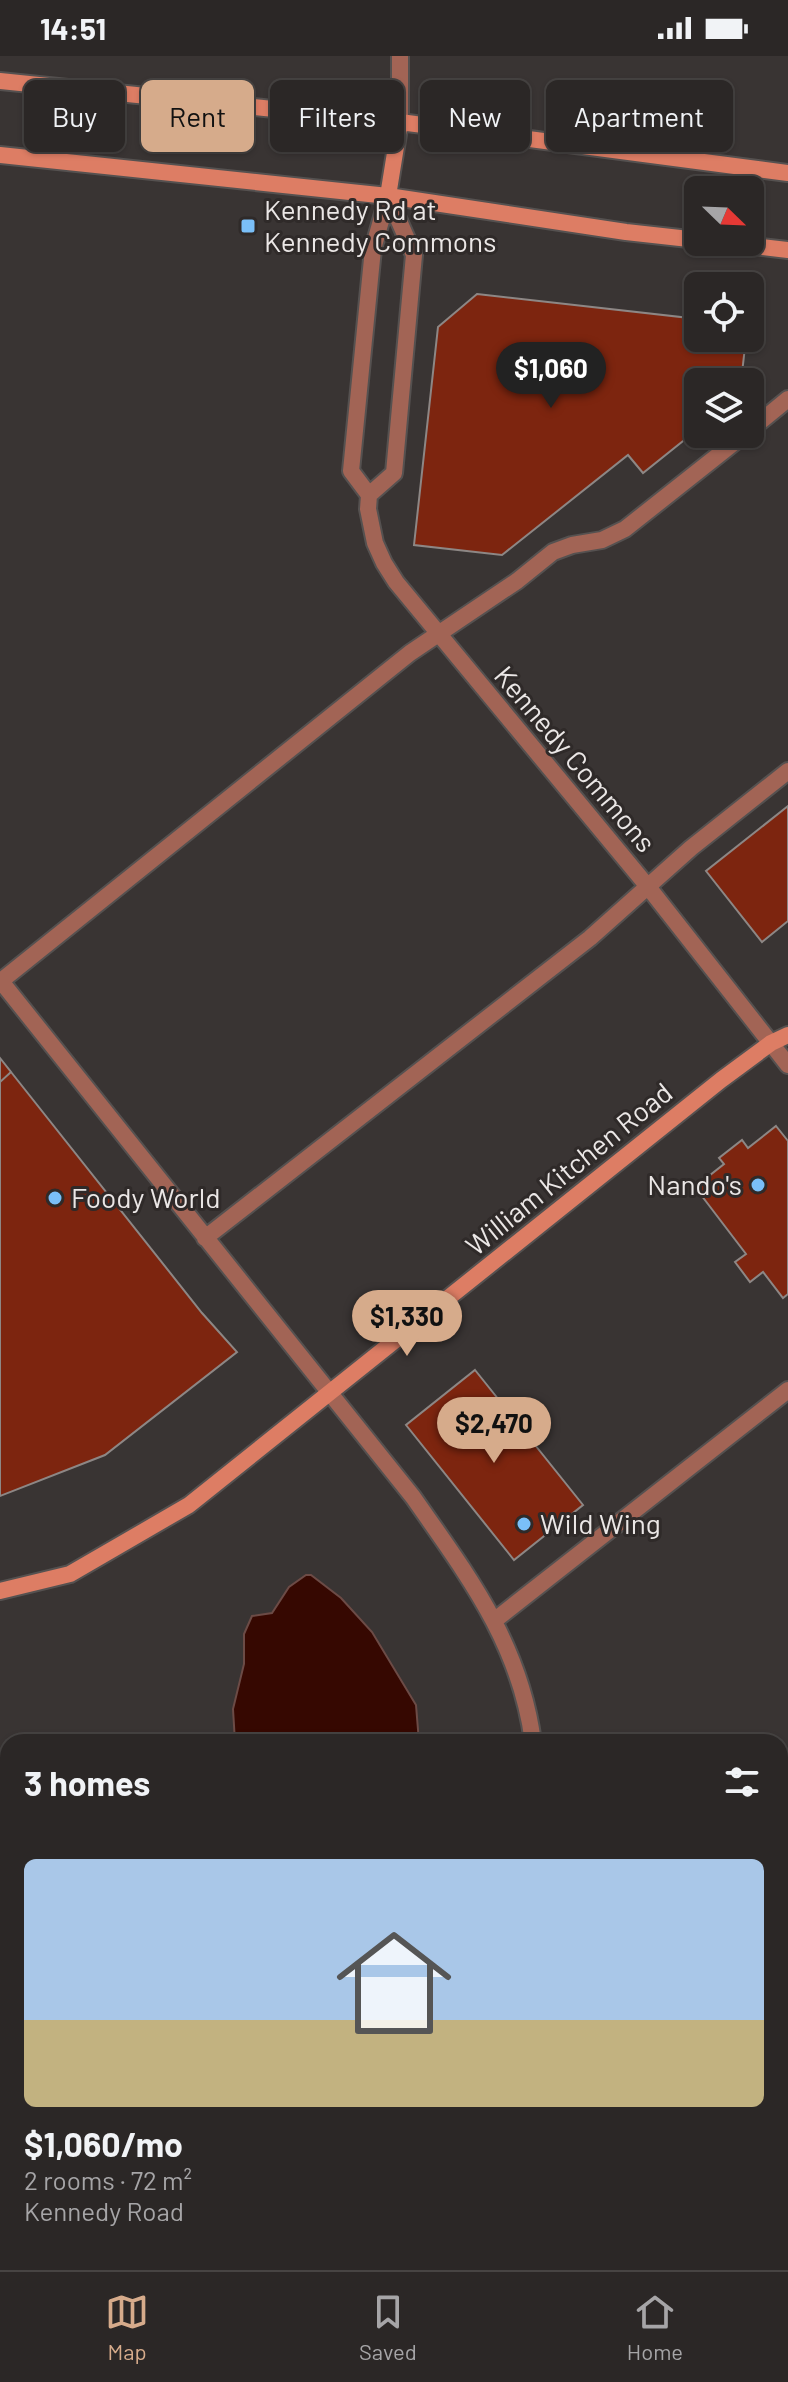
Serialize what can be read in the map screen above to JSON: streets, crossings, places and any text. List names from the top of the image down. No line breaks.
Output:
{"streets":{"main road":["William Kitchen Road"],"street":["Kennedy Commons"]},"crossings":[["Kennedy Commons","William Kitchen Road"]],"places":{"transit":["Kennedy Rd at Kennedy Commons"],"other":["Nando's","Foody World","Wild Wing"]},"north":"bottom right","page":{"status":"14:51","chip":["Buy","Rent","Filters","New","Apartment"],"price":["$1,060","$1,330","$2,470"],"heading":"3 homes","list":[{"name":"$1,060/mo","note":"2 rooms · 72 m² · Kennedy Road"}],"tabs":["Map","Saved","Home"]}}
